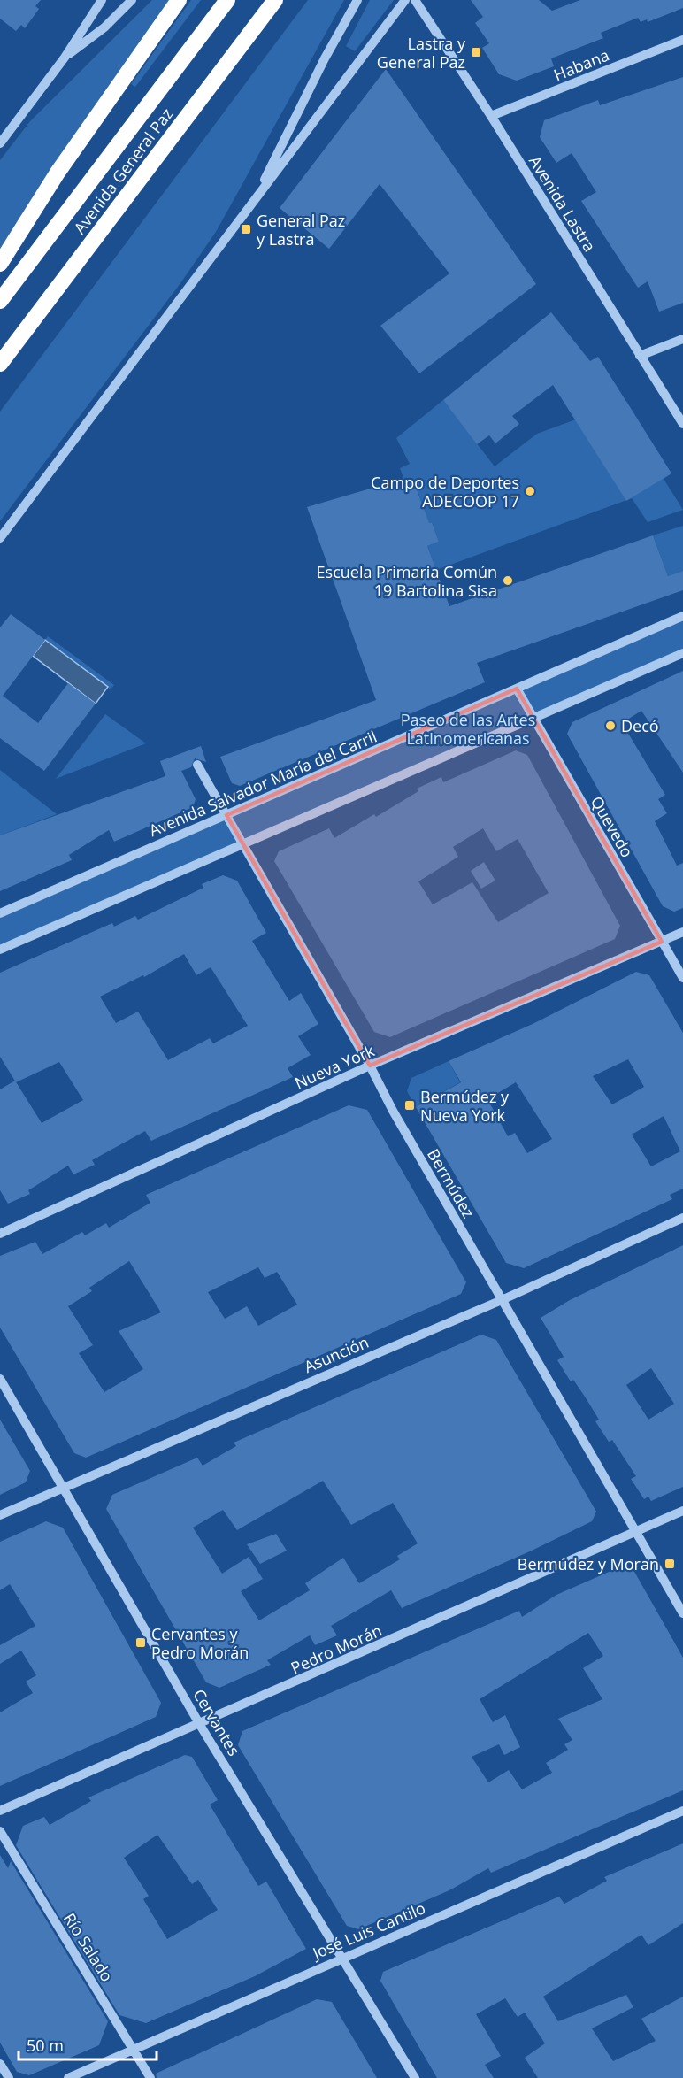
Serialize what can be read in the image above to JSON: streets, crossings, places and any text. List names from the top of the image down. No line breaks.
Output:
{"streets":{"highway":["Avenida General Paz"],"street":["Habana","Avenida Lastra","Avenida Salvador María del Carril","Quevedo","Nueva York","Bermúdez","Asunción","Pedro Morán","Cervantes","José Luis Cantilo","Río Salado"]},"crossings":[["Habana","Avenida Lastra"],["Avenida Salvador María del Carril","Quevedo"],["Avenida Salvador María del Carril","Bermúdez"],["Quevedo","Nueva York"],["Nueva York","Bermúdez"],["Bermúdez","Asunción"],["Bermúdez","Pedro Morán"],["Asunción","Cervantes"],["Pedro Morán","Cervantes"],["Cervantes","José Luis Cantilo"],["José Luis Cantilo","Río Salado"]],"parks":["Paseo de las Artes Latinomericanas"],"places":{"transit":["Lastra y General Paz","General Paz y Lastra","Bermúdez y Nueva York","Bermúdez y Moran","Cervantes y Pedro Morán"],"other":["Campo de Deportes ADECOOP 17","Escuela Primaria Común 19 Bartolina Sisa","Decó"]},"scale_bar":"50 m"}
